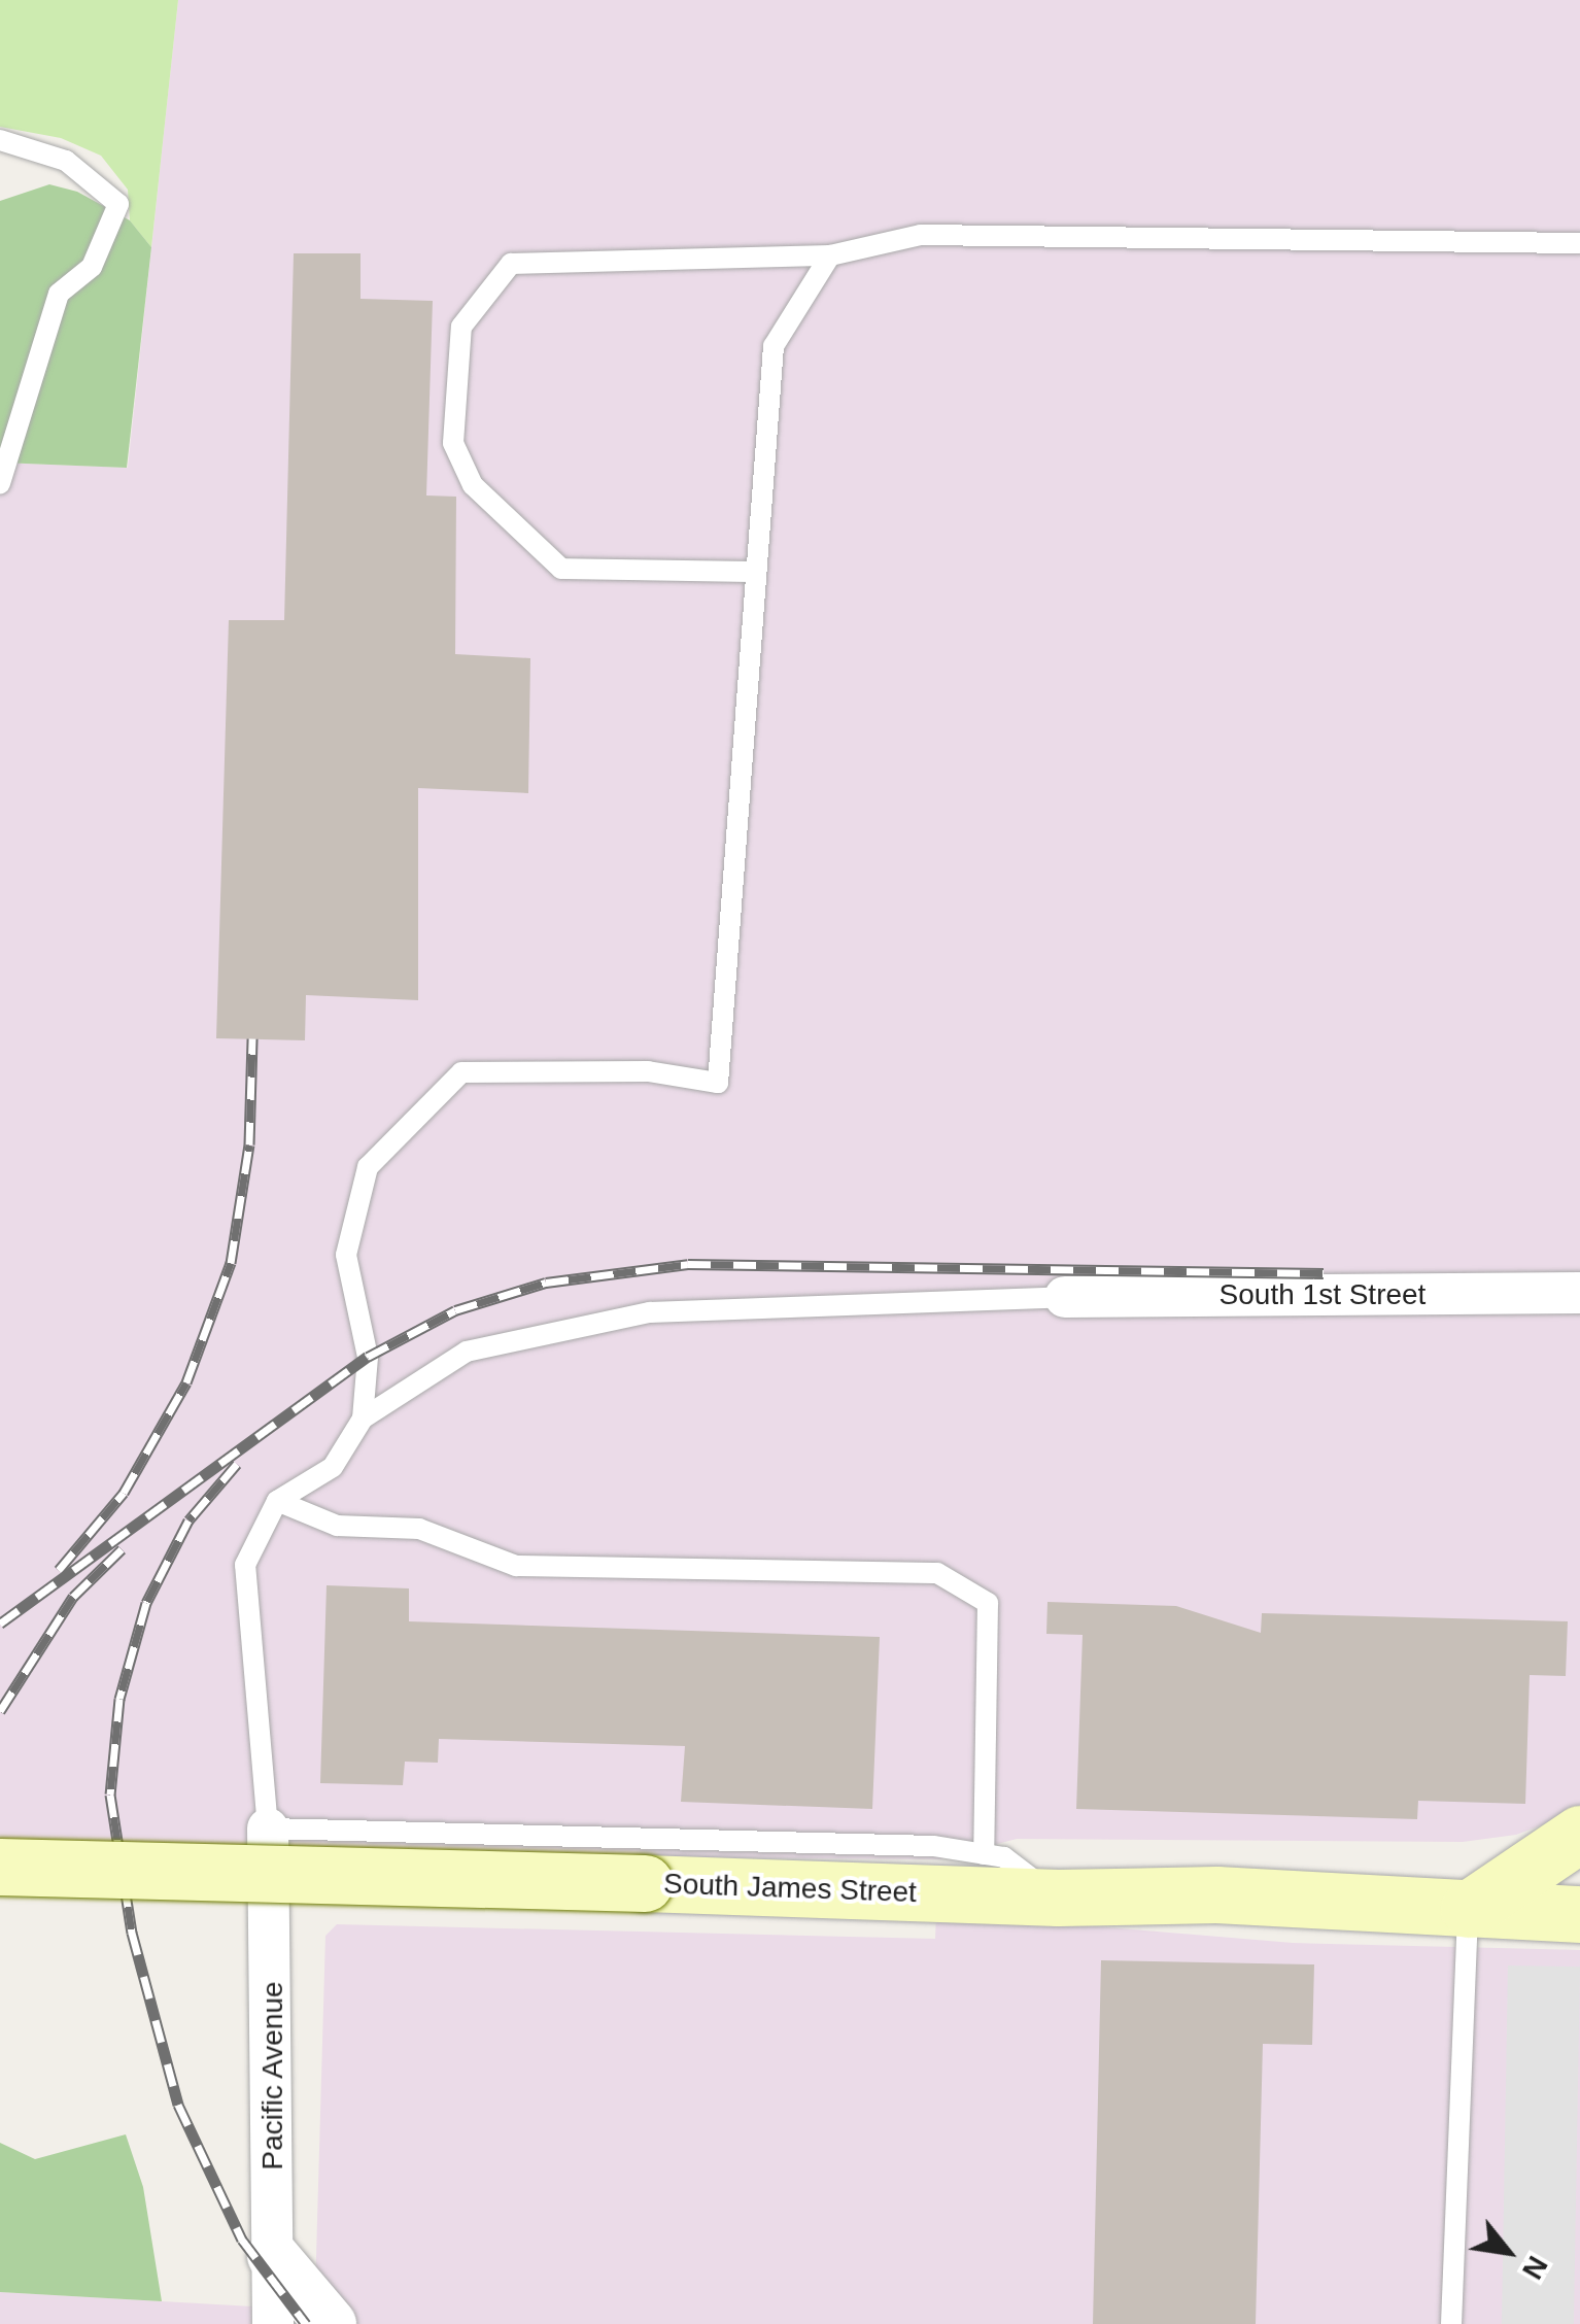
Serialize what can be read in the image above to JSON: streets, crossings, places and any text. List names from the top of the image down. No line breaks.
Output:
{"streets":{"main road":["South James Street"],"street":["South 1st Street","Pacific Avenue"]},"north":"bottom right"}
